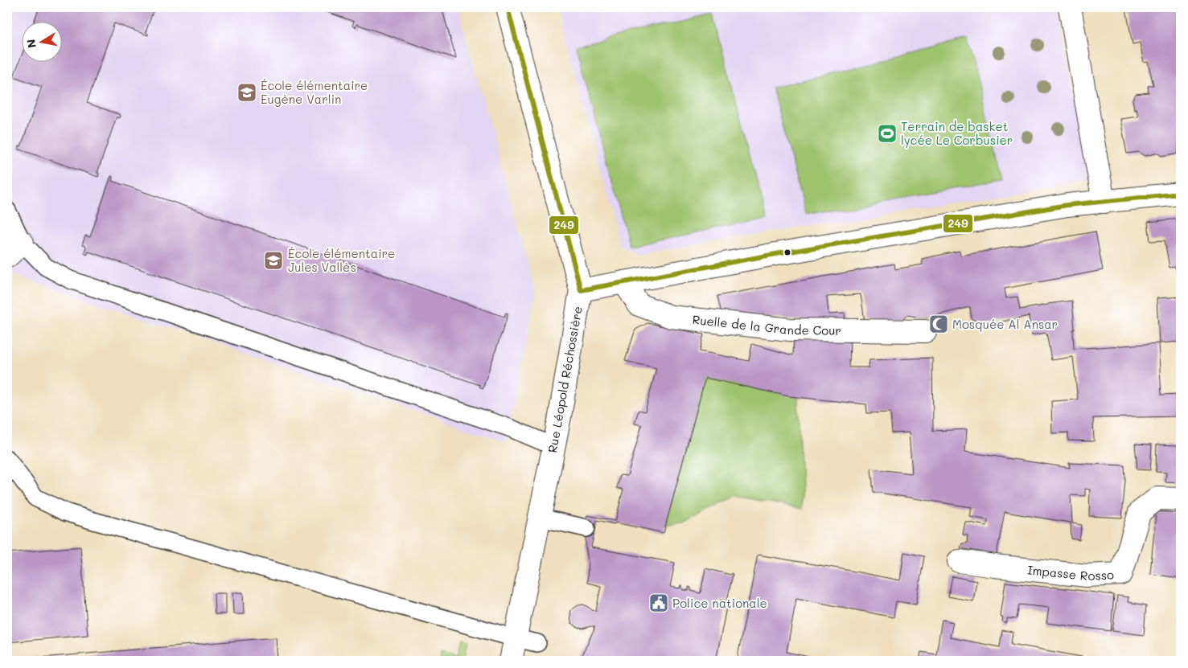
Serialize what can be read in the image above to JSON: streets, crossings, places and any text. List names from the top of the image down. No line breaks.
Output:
{"streets":{"street":["Ruelle de la Grande Cour","Rue Léopold Réchossière","Impasse Rosso"]},"places":{"school or university":["École élémentaire Eugène Varlin","École élémentaire Jules Vallès"],"sports":["Terrain de basket lycée Le Corbusier"],"mosque":["Mosquée Al Ansar"],"public building":["Police nationale"]},"lines":["transit line 249"],"north":"left"}
